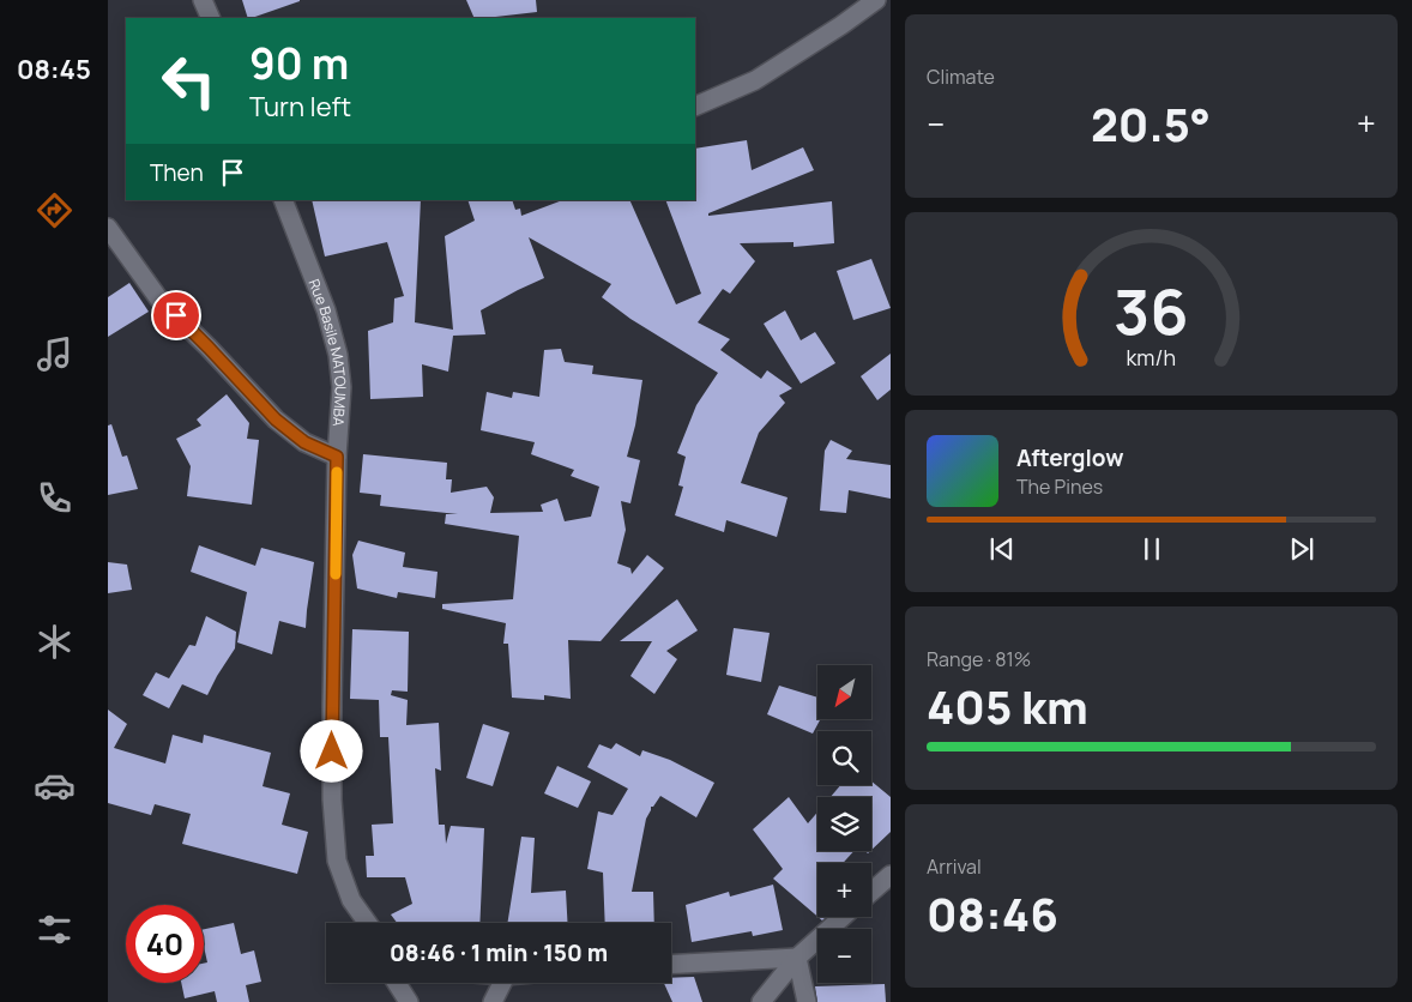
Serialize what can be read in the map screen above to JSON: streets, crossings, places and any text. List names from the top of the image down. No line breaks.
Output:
{"streets":{"street":["Rue Basile MATOUMBA"]},"north":"bottom left","page":{"tabs":"08:45","tile":["Climate",["Range · 81%","405 km"],["Arrival","08:46"]],"turn":["90 m","Turn left"],"heat":["−","20.5°","+"],"then":"Then","song":["Afterglow","The Pines"],"map_buttons":["+","−"],"limit":"40","trip":"08:46 · 1 min · 150 m","gauge":["36","km/h"]}}
